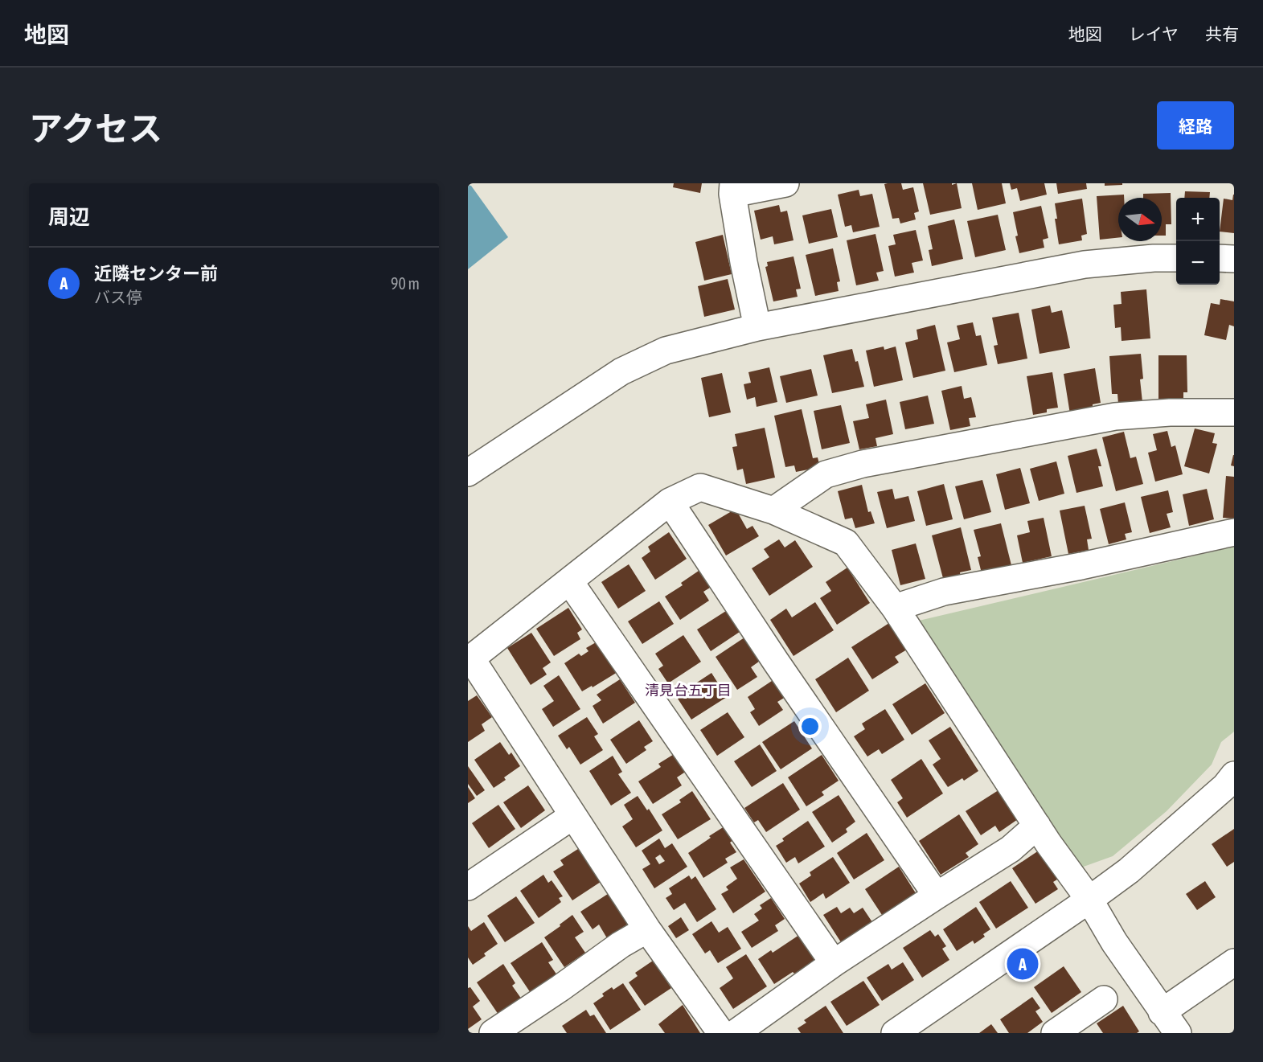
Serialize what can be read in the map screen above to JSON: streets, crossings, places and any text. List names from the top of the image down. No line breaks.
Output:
{"districts":["清見台五丁目"],"north":"right","page":{"header":"地図","nav":["地図","レイヤ","共有"],"title":"アクセス","buttons":"経路","heading":"周辺","map_buttons":["+","−"],"list":[{"mark":"A","name":"近隣センター前","note":"バス停","value":"90 m"}],"pins":"A"}}
